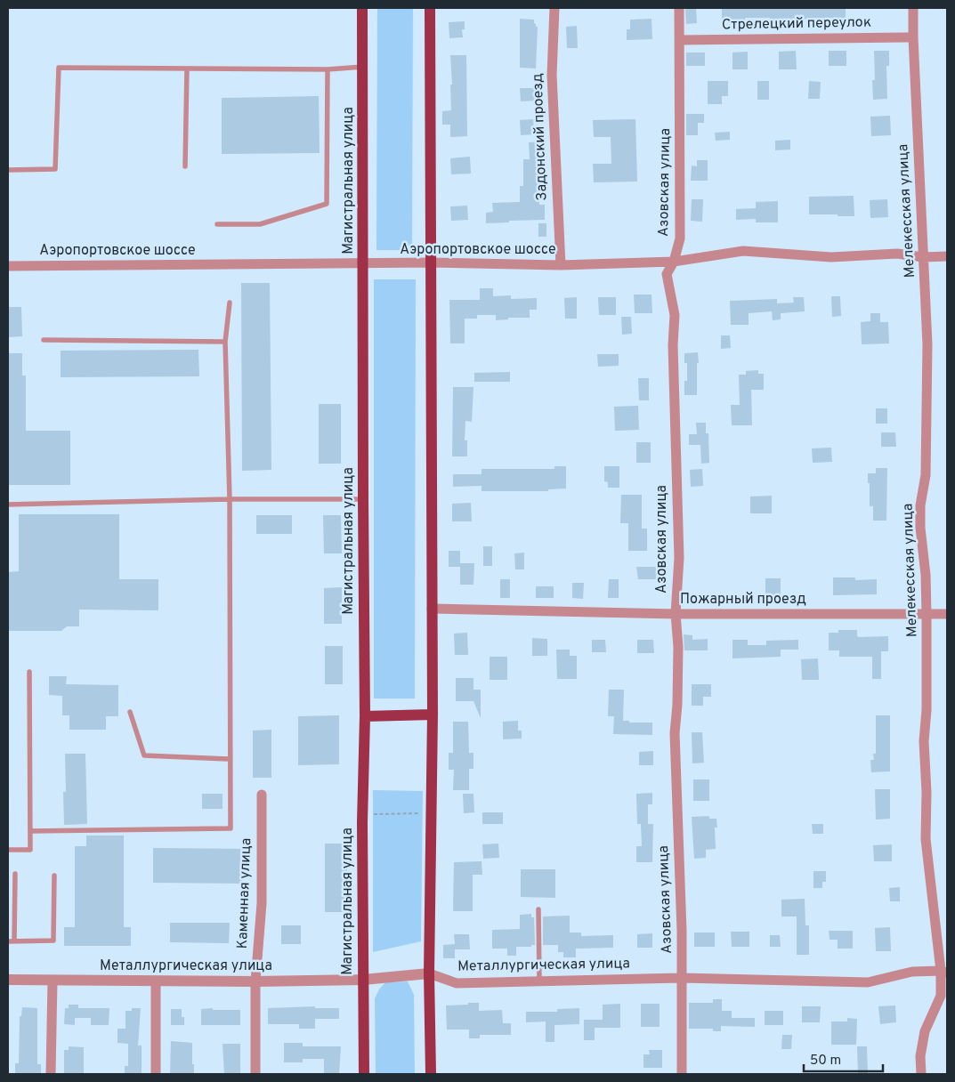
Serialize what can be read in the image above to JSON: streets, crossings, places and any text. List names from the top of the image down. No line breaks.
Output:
{"streets":{"main road":["Магистральная улица"],"street":["Стрелецкий переулок","Задонский проезд","Азовская улица","Мелекесская улица","Аэропортовское шоссе","Пожарный проезд","Каменная улица","Металлургическая улица"]},"crossings":[["Стрелецкий переулок","Азовская улица"],["Стрелецкий переулок","Мелекесская улица"],["Задонский проезд","Аэропортовское шоссе"],["Магистральная улица","Аэропортовское шоссе"],["Магистральная улица","Металлургическая улица"],["Азовская улица","Аэропортовское шоссе"],["Азовская улица","Пожарный проезд"],["Азовская улица","Металлургическая улица"],["Мелекесская улица","Аэропортовское шоссе"],["Мелекесская улица","Пожарный проезд"],["Мелекесская улица","Металлургическая улица"],["Каменная улица","Металлургическая улица"]],"scale_bar":"50 m"}
